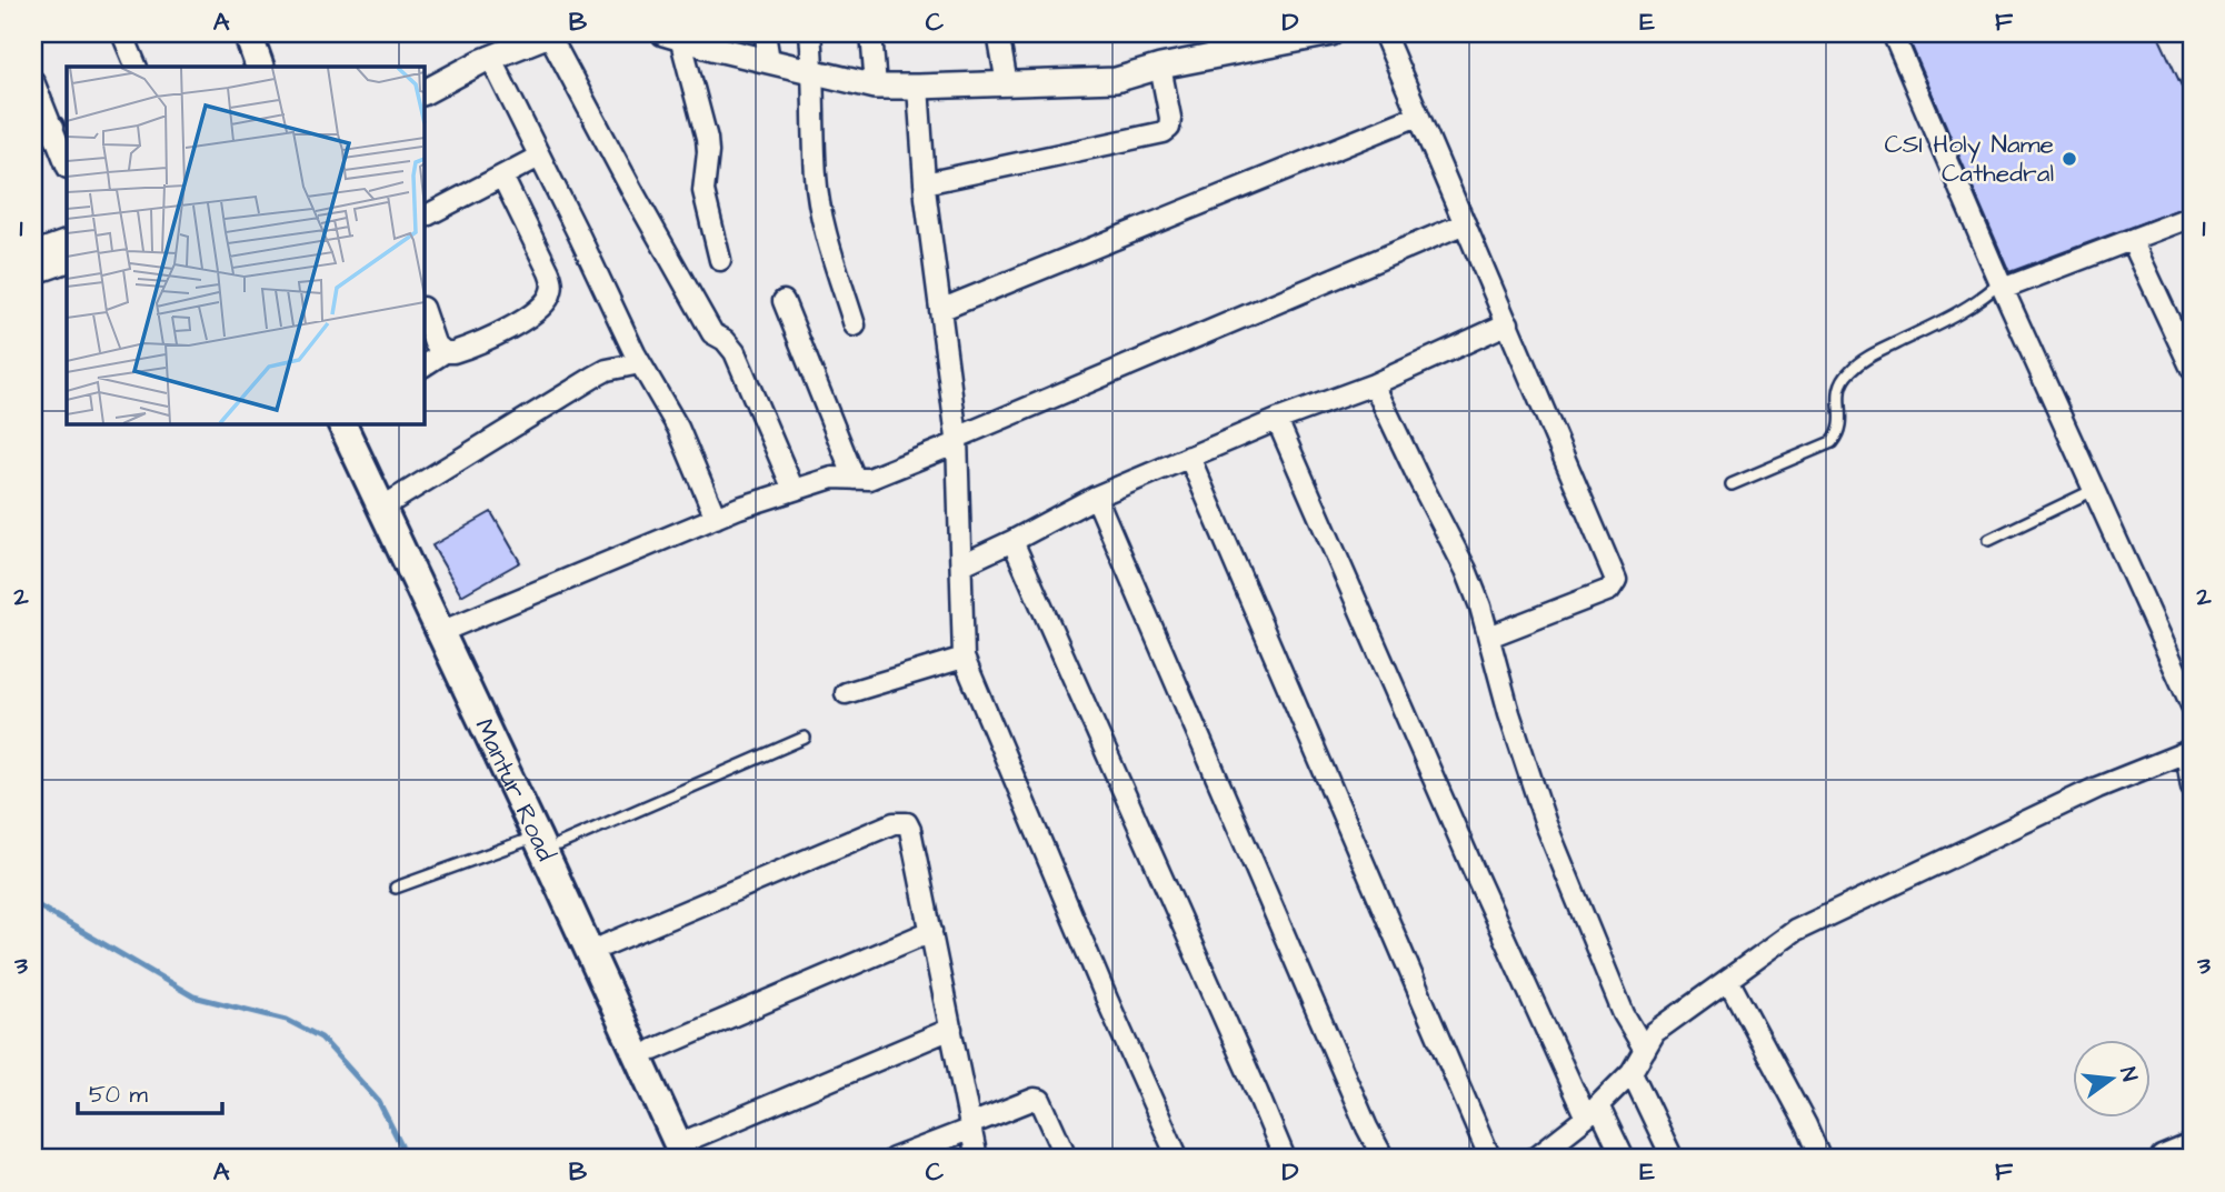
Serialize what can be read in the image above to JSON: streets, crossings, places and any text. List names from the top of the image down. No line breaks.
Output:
{"streets":{"main road":["Mantur Road"]},"places":["CSI Holy Name Cathedral"],"scale_bar":"50 m","north":"right","grid":{"columns":["A","B","C","D","E","F"],"rows":["1","2","3"]}}
